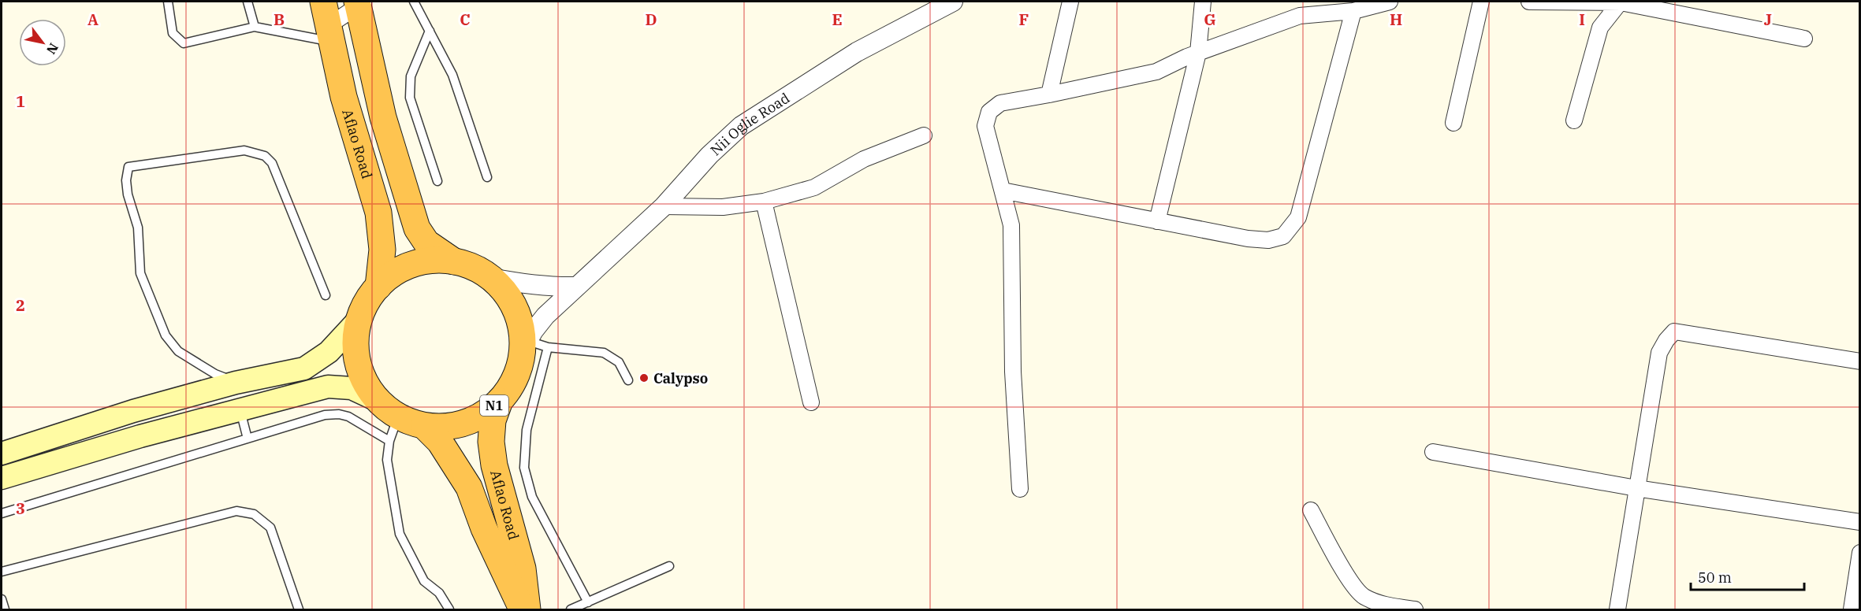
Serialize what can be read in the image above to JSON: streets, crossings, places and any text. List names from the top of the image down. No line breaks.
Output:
{"streets":{"highway":["Aflao Road","N1"],"street":["Nii Oglie Road"]},"crossings":[["Nii Oglie Road","Aflao Road"],["Nii Oglie Road","N1"],["Aflao Road","N1"]],"places":["Calypso"],"scale_bar":"50 m","north":"bottom right","grid":{"columns":["A","B","C","D","E","F","G","H","I","J"],"rows":["1","2","3"]}}
